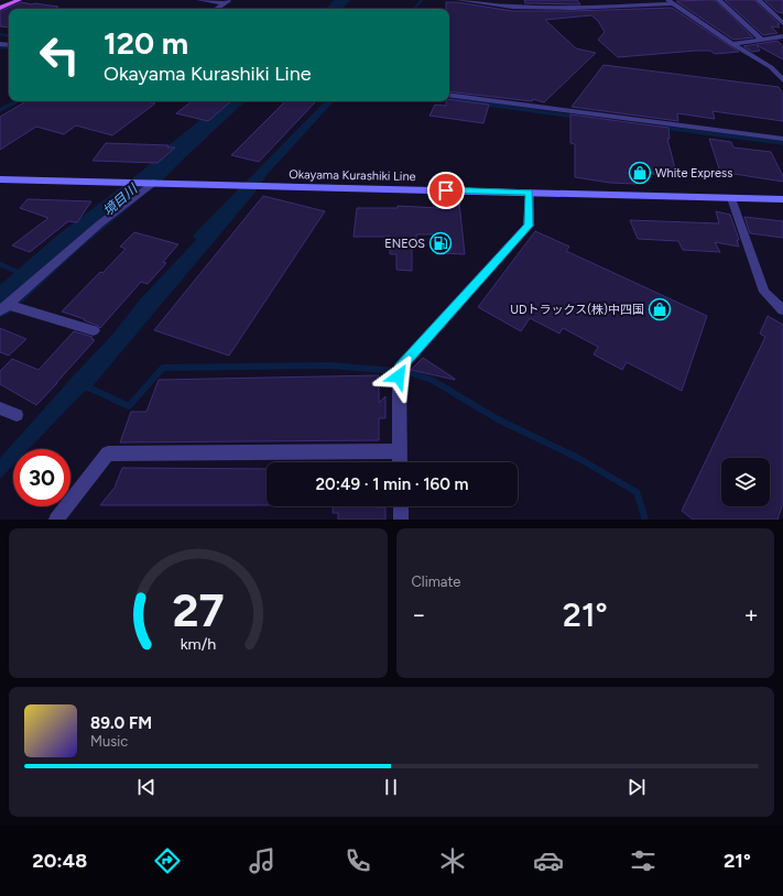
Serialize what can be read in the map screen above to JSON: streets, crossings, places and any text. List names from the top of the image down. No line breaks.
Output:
{"streets":{"main road":["Okayama Kurashiki Line"]},"water":["境目川"],"places":{"shop":["White Express","UDトラックス(株)中四国"],"fuel station":["ENEOS"]},"page":{"turn":["120 m","Okayama Kurashiki Line"],"limit":"30","trip":"20:49 · 1 min · 160 m","tile":"Climate","heat":["−","21°","+"],"song":["89.0 FM","Music"],"tabs":["20:48","21°"],"gauge":["27","km/h"]}}
